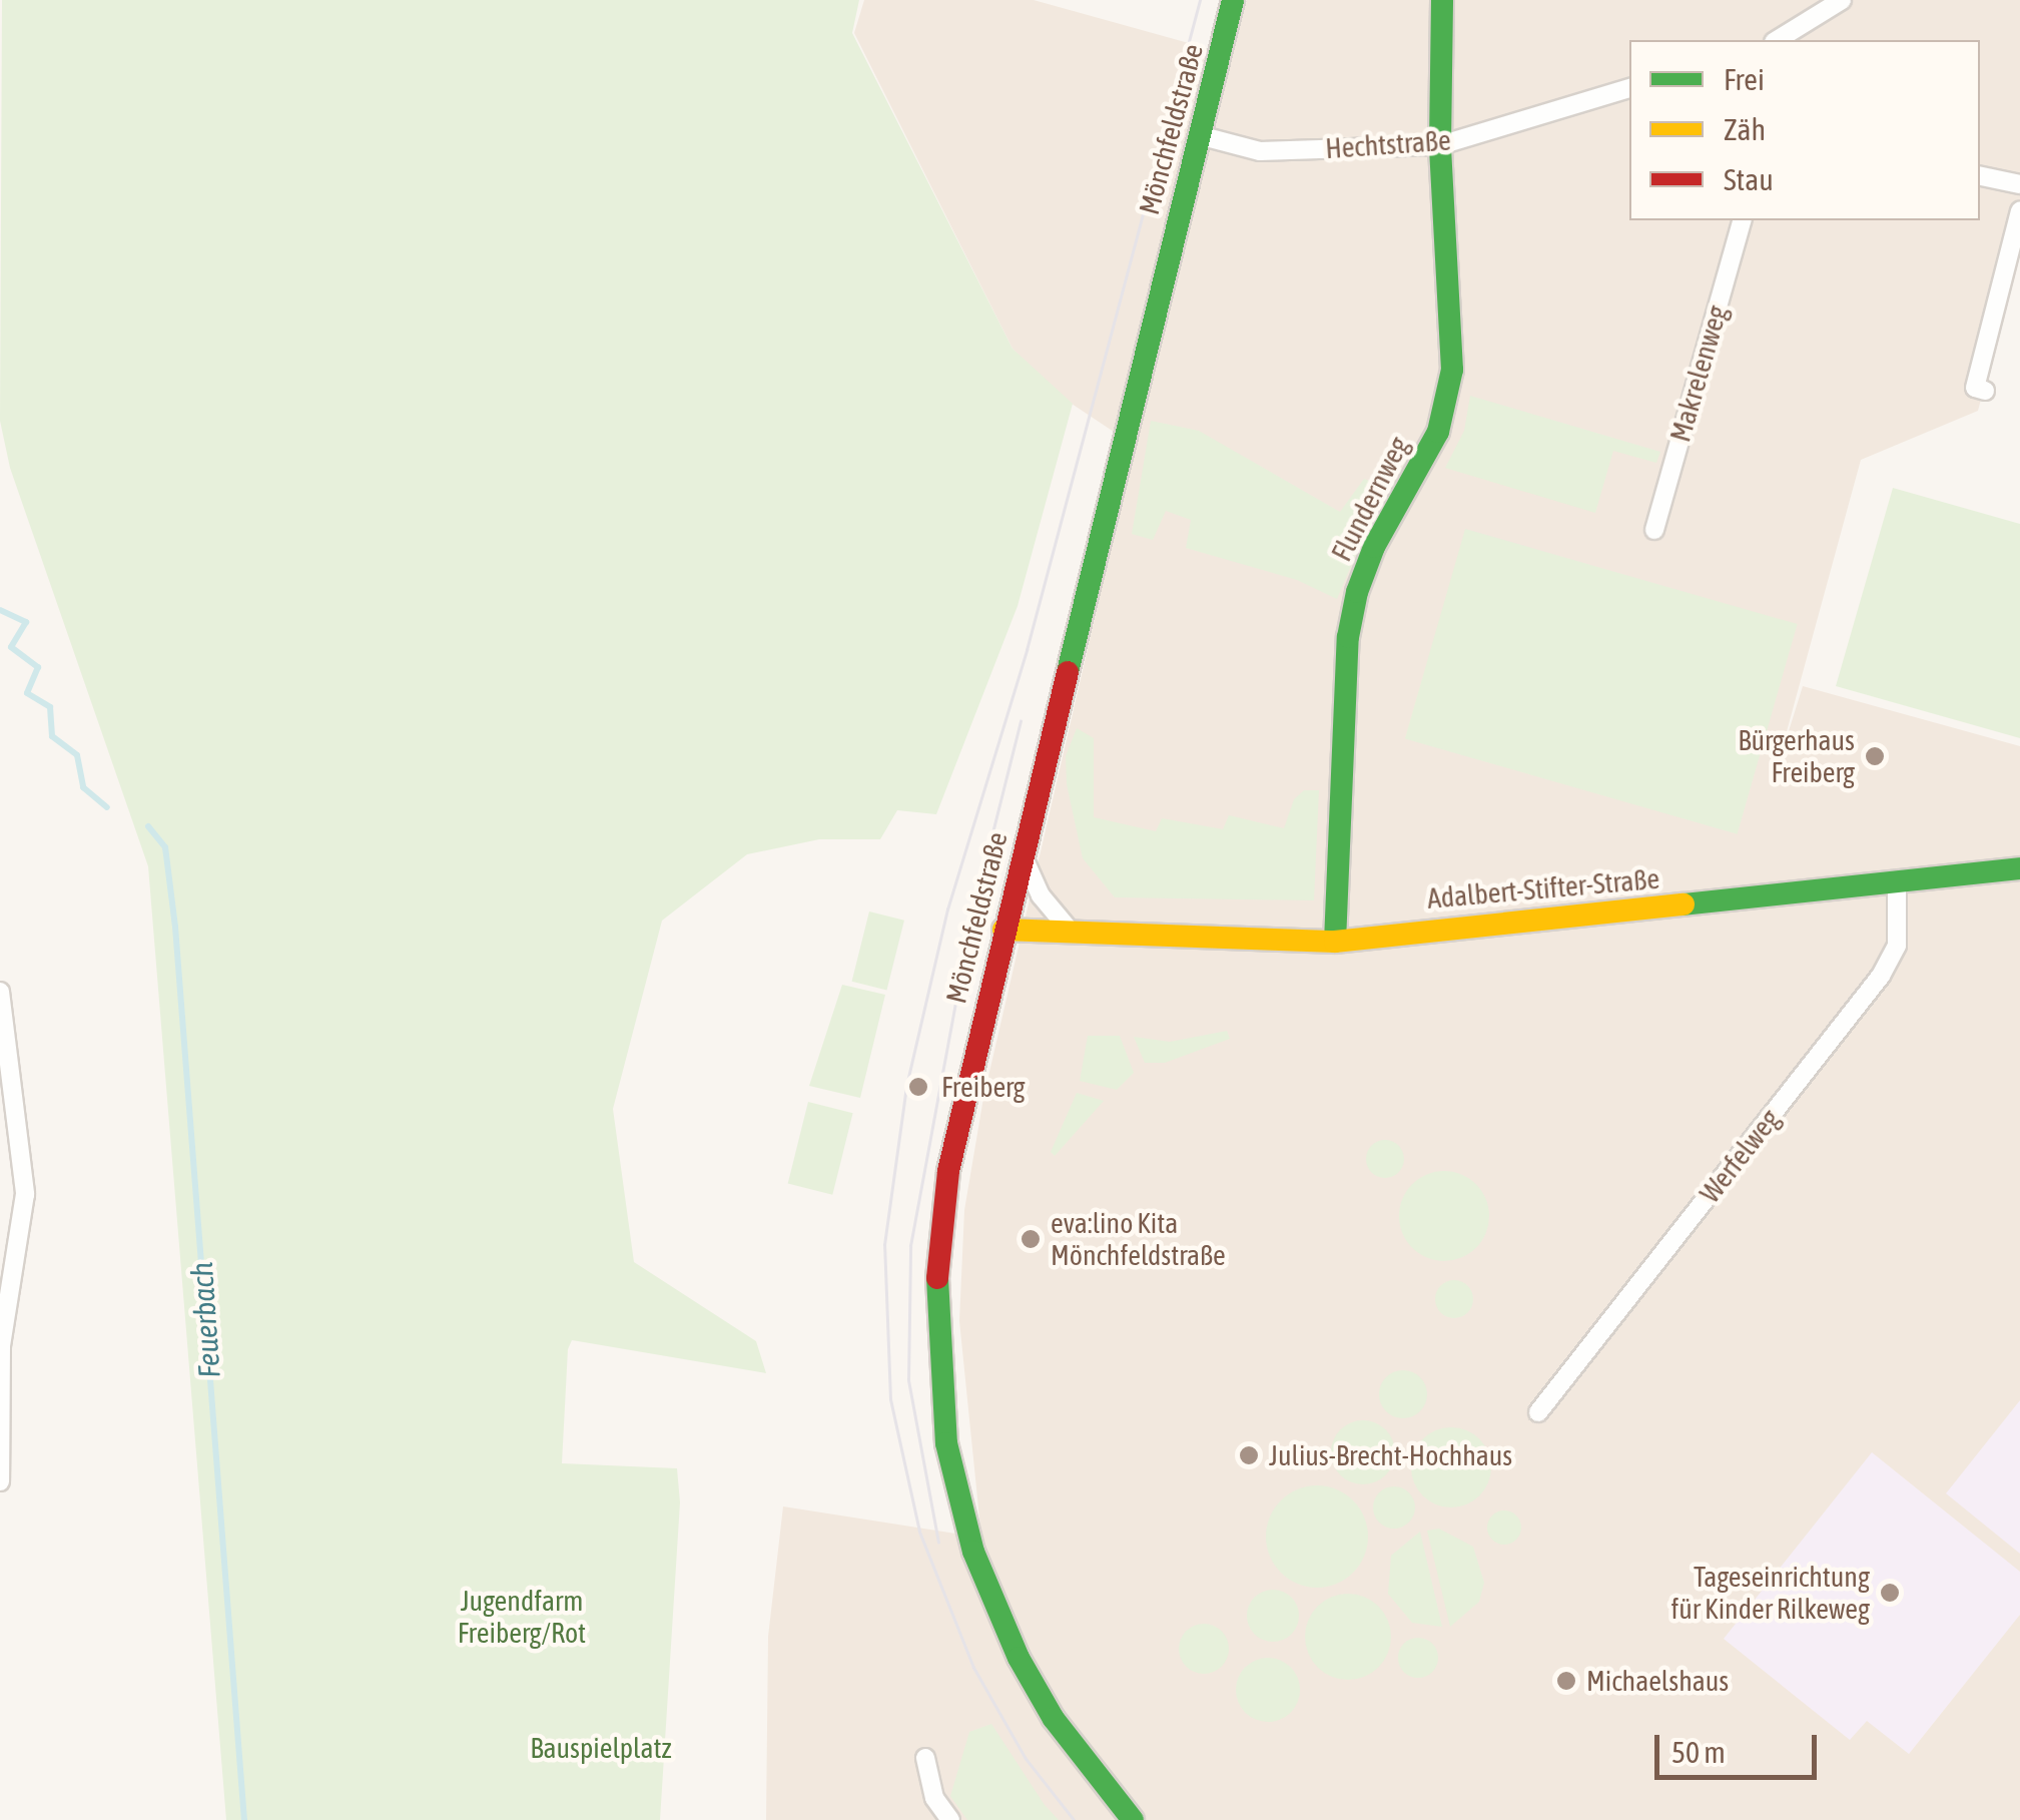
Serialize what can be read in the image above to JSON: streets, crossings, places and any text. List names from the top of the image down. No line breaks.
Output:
{"streets":{"street":["Mönchfeldstraße","Hechtstraße","Makrelenweg","Flundernweg","Adalbert-Stifter-Straße","Werfelweg"]},"crossings":[["Mönchfeldstraße","Hechtstraße"],["Mönchfeldstraße","Adalbert-Stifter-Straße"],["Hechtstraße","Flundernweg"],["Flundernweg","Adalbert-Stifter-Straße"],["Adalbert-Stifter-Straße","Werfelweg"]],"water":["Feuerbach"],"parks":["Jugendfarm Freiberg/Rot","Bauspielplatz"],"places":["Bürgerhaus Freiberg","Freiberg","eva:lino Kita Mönchfeldstraße","Julius-Brecht-Hochhaus","Tageseinrichtung für Kinder Rilkeweg","Michaelshaus"],"legend":["Frei","Zäh","Stau"],"scale_bar":"50 m"}
